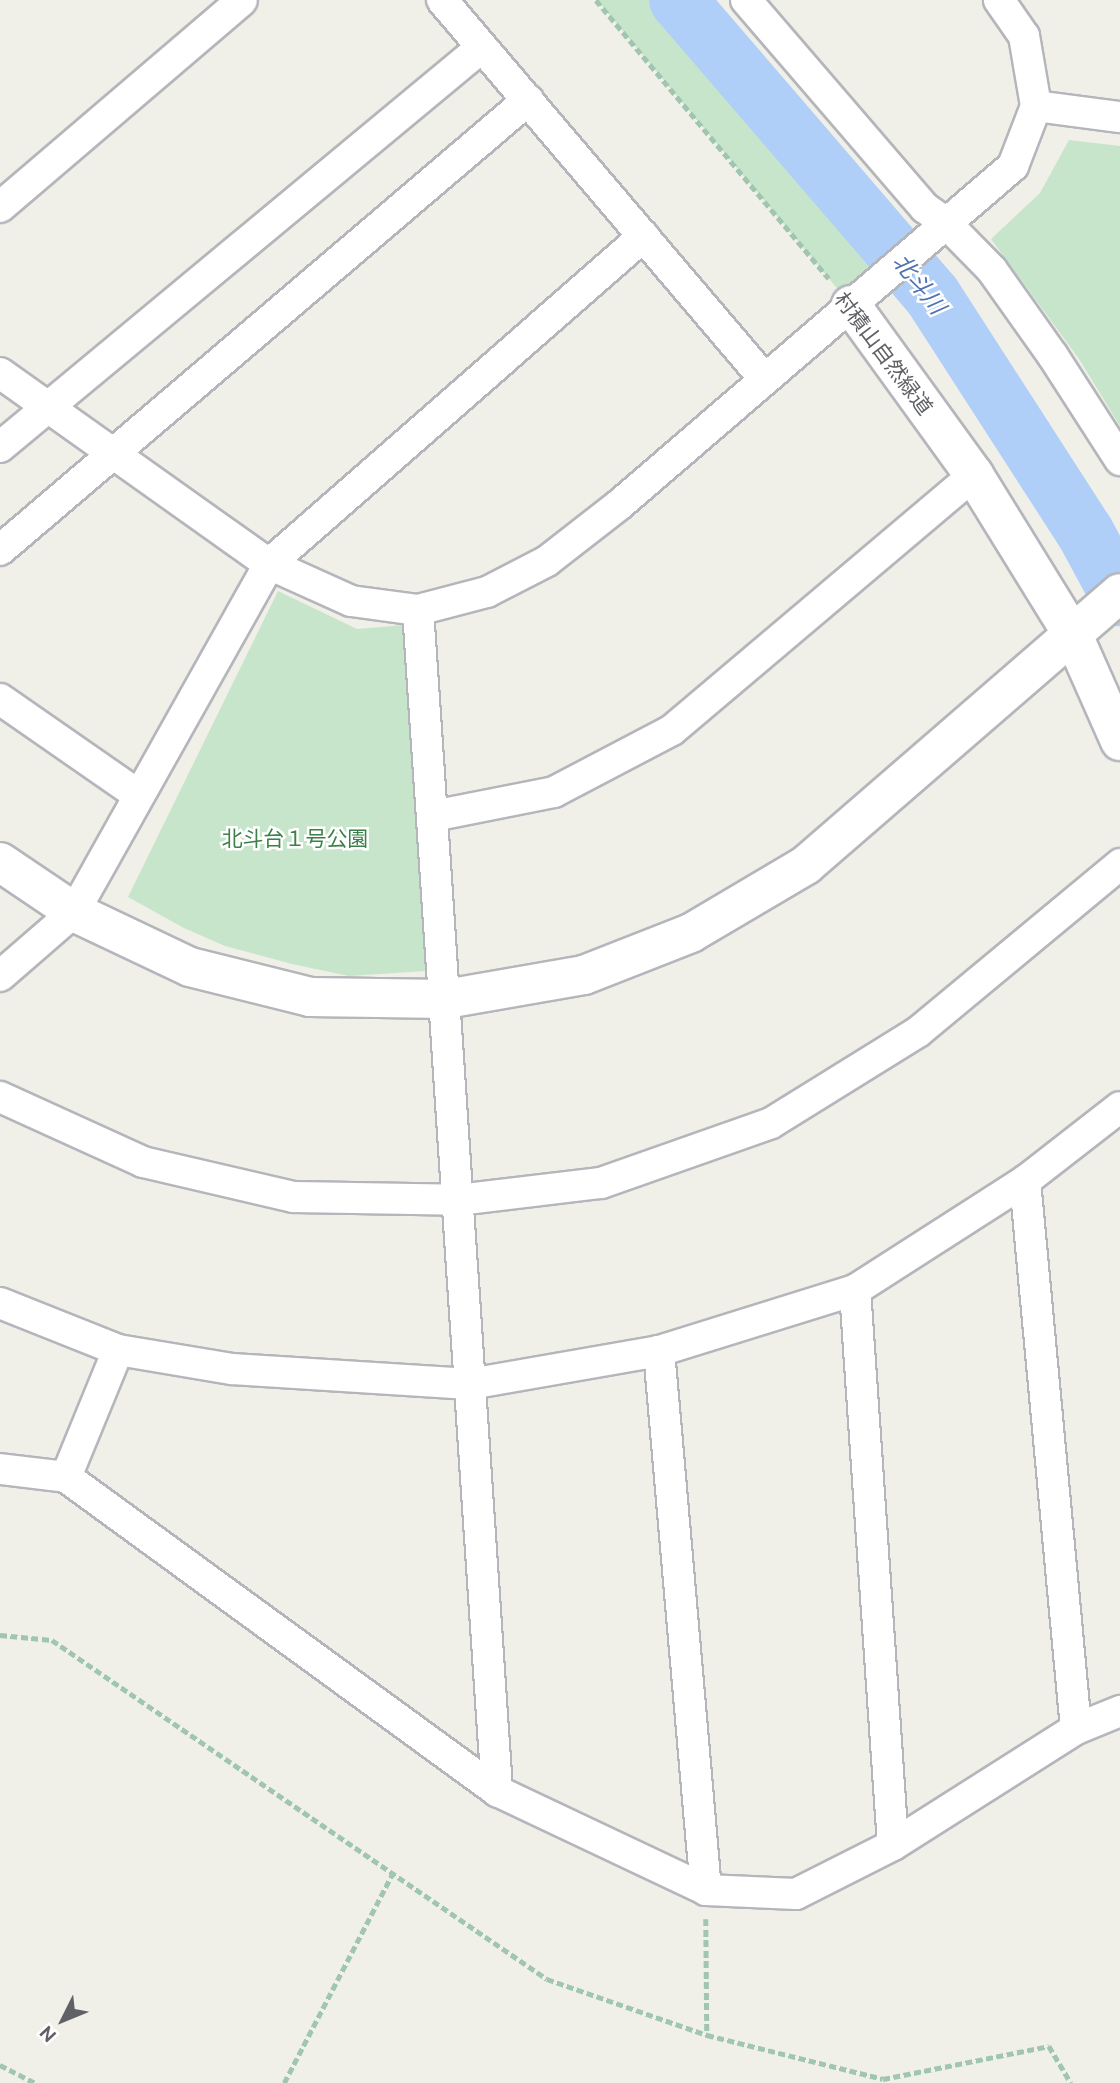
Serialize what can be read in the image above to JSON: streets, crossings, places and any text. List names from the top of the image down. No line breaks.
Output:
{"streets":{"street":["村積山自然緑道"]},"water":["北斗川"],"parks":["北斗台１号公園"],"north":"bottom left"}
